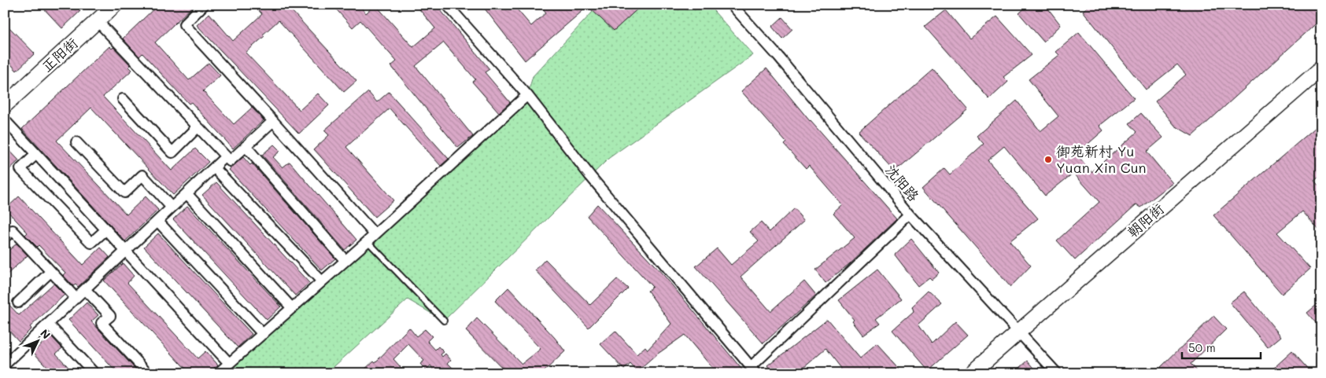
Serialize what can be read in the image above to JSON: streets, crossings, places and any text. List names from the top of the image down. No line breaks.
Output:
{"streets":{"street":["正阳街","沈阳路","朝阳街"]},"crossings":[["沈阳路","朝阳街"]],"places":["御苑新村 Yu Yuan Xin Cun"],"scale_bar":"50 m","north":"top right"}
